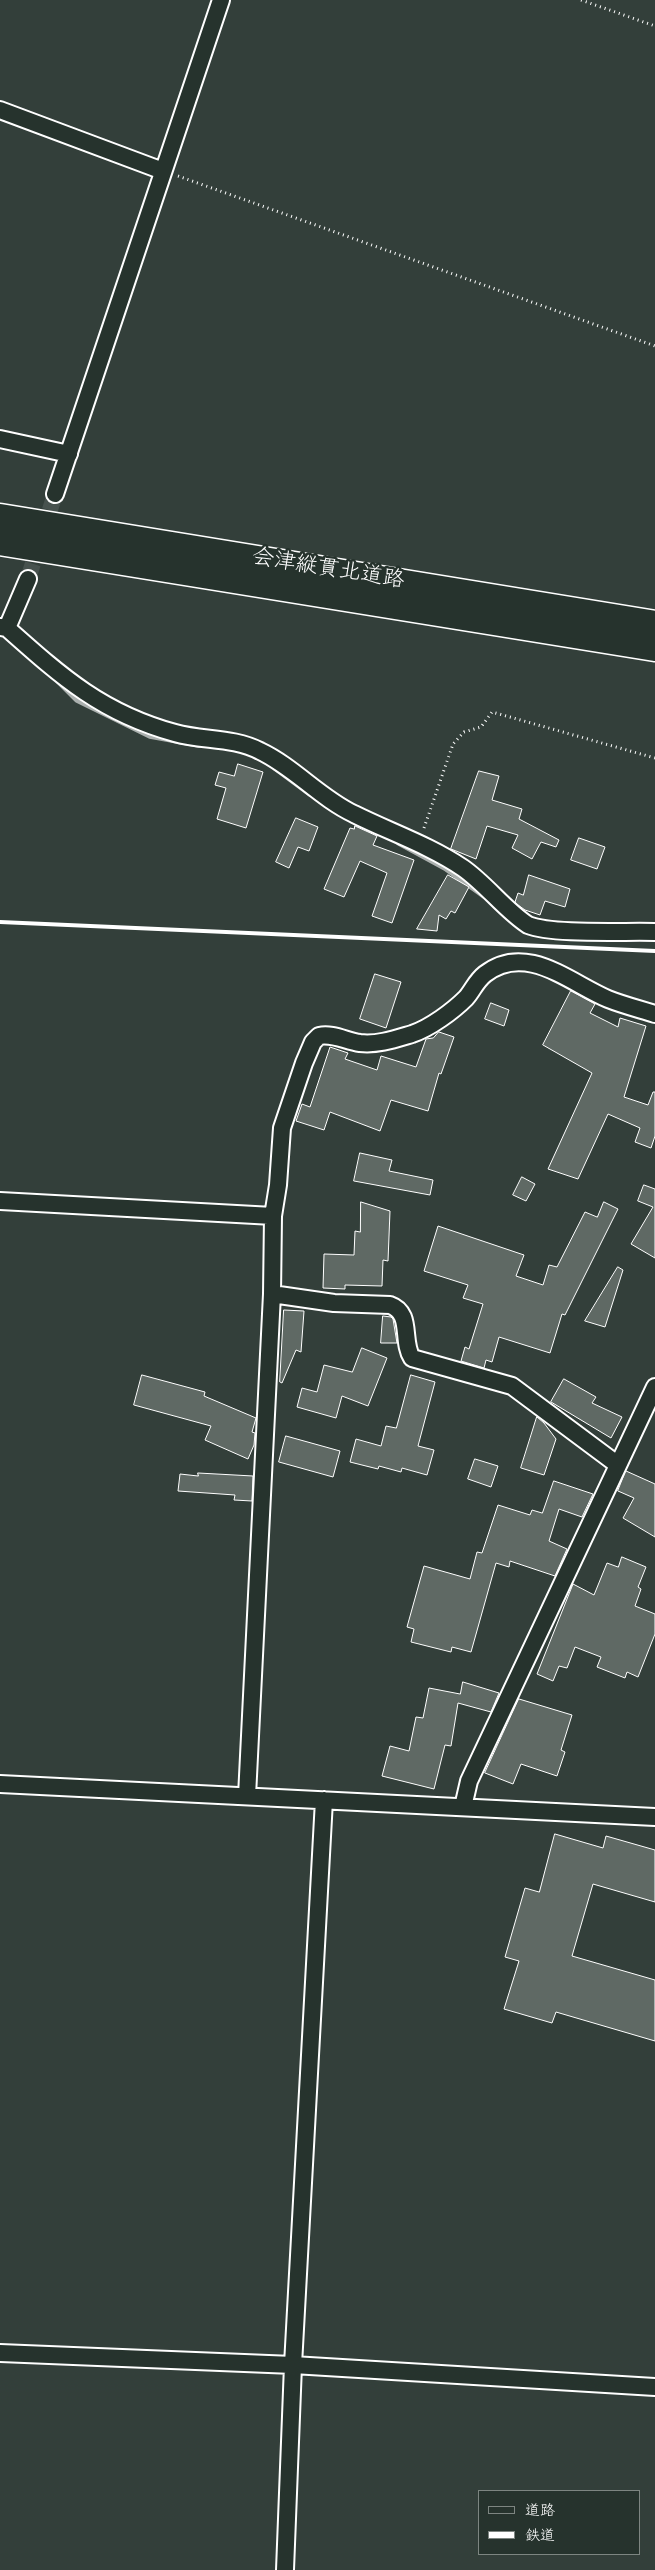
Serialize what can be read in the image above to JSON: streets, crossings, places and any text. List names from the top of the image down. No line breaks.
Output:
{"streets":{"highway":["会津縦貫北道路"]},"legend":["道路","鉄道"]}
